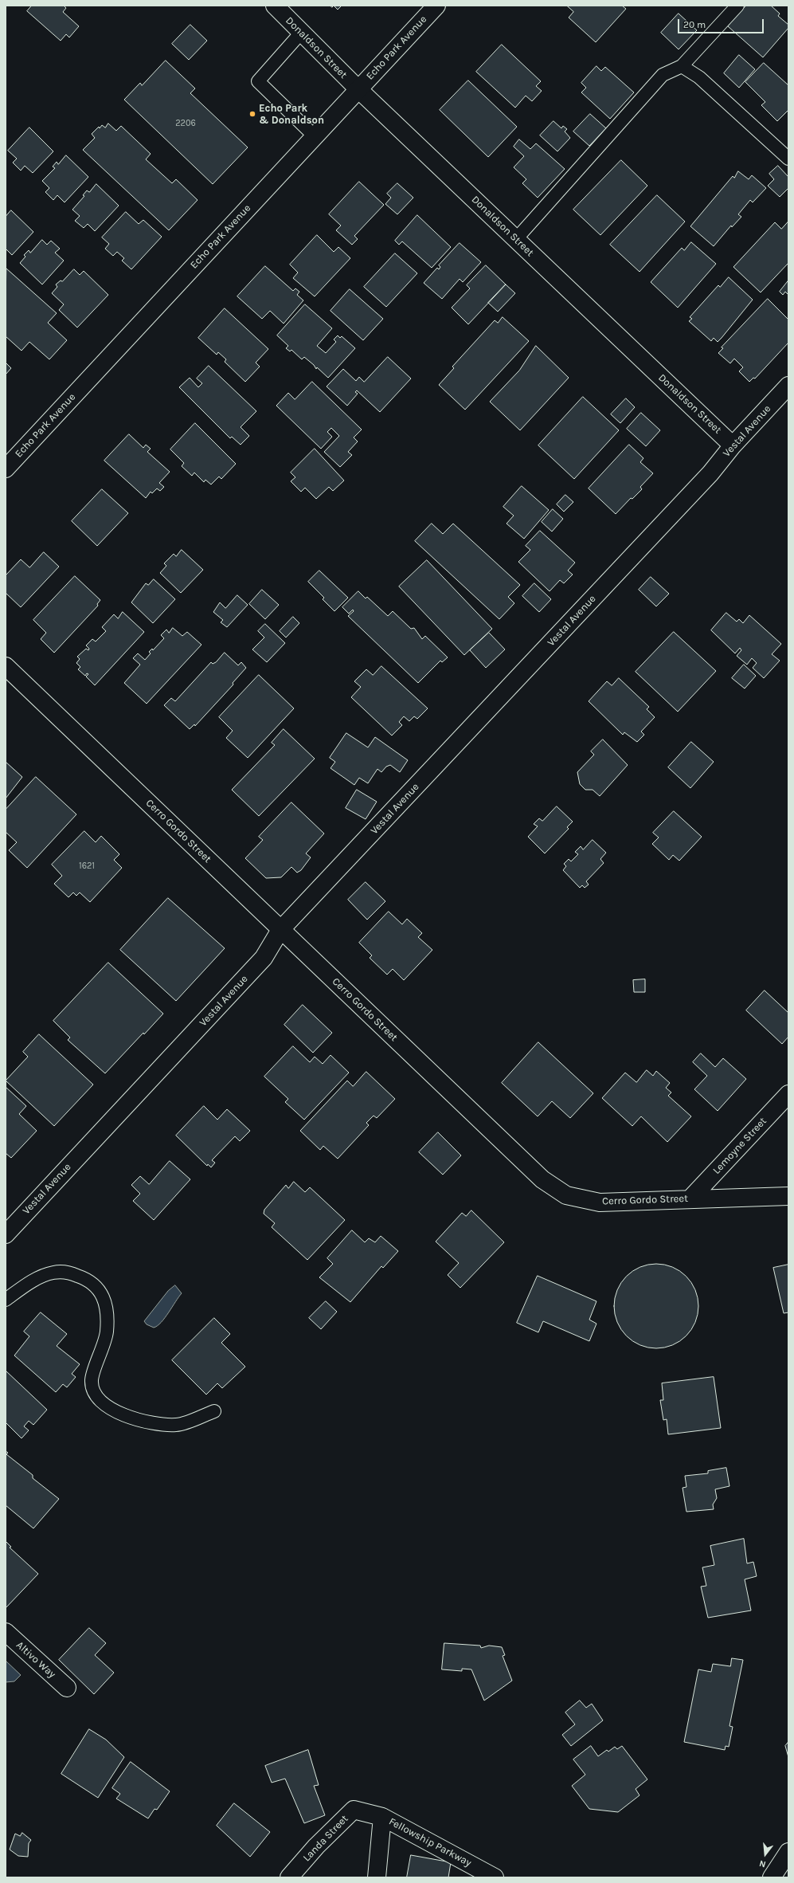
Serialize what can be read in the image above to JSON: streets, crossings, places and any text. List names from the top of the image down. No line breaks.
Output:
{"streets":{"street":["Donaldson Street","Echo Park Avenue","Vestal Avenue","Cerro Gordo Street","Lemoyne Street","Altivo Way","Landa Street","Fellowship Parkway"]},"crossings":[["Donaldson Street","Echo Park Avenue"],["Donaldson Street","Vestal Avenue"],["Vestal Avenue","Cerro Gordo Street"],["Cerro Gordo Street","Lemoyne Street"],["Landa Street","Fellowship Parkway"]],"places":["Echo Park & Donaldson"],"house_numbers":["2206","1621"],"scale_bar":"20 m","north":"bottom"}
